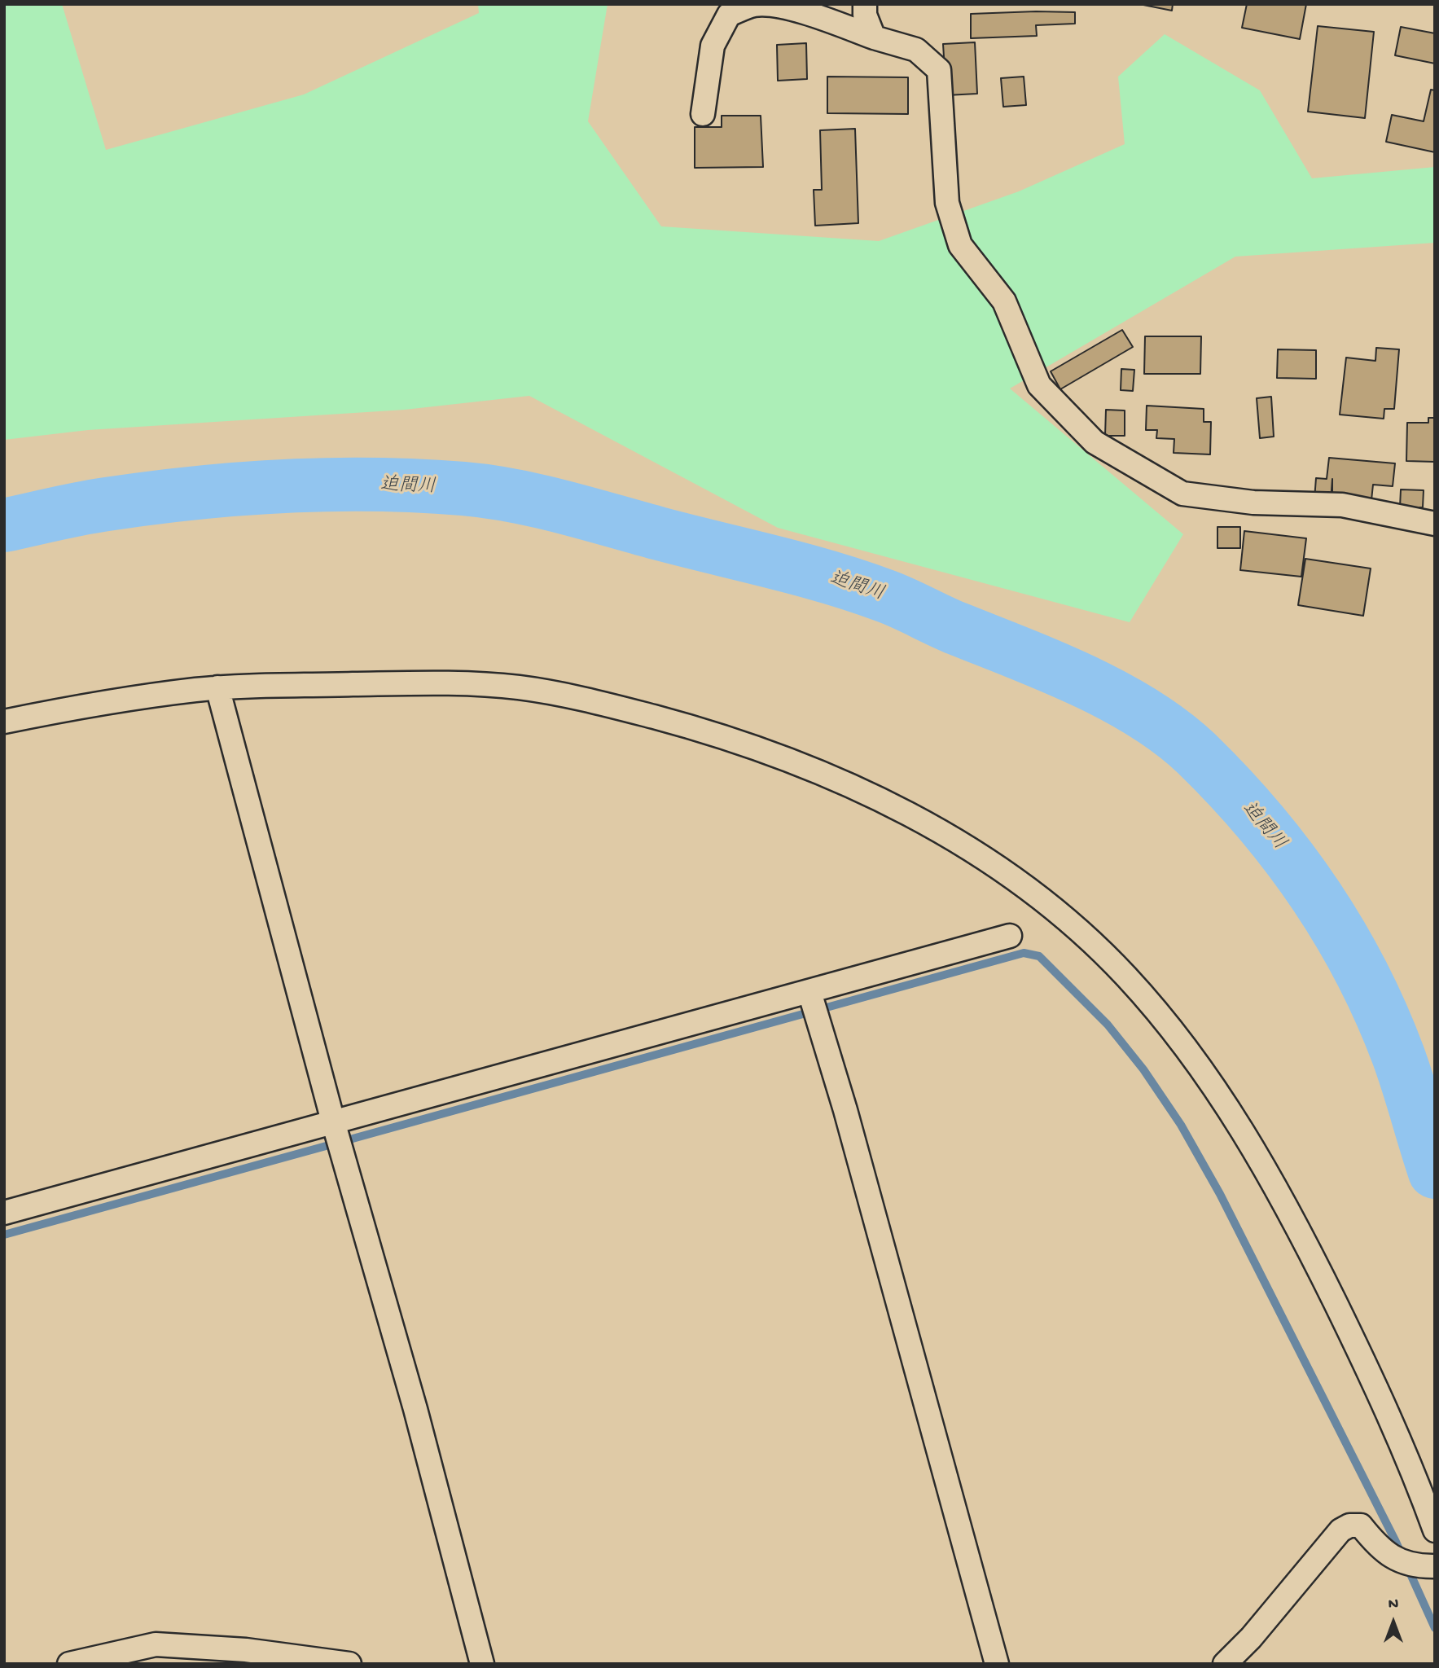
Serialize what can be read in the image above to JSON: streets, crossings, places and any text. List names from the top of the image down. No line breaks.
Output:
{"water":["迫間川"],"north":"top"}
